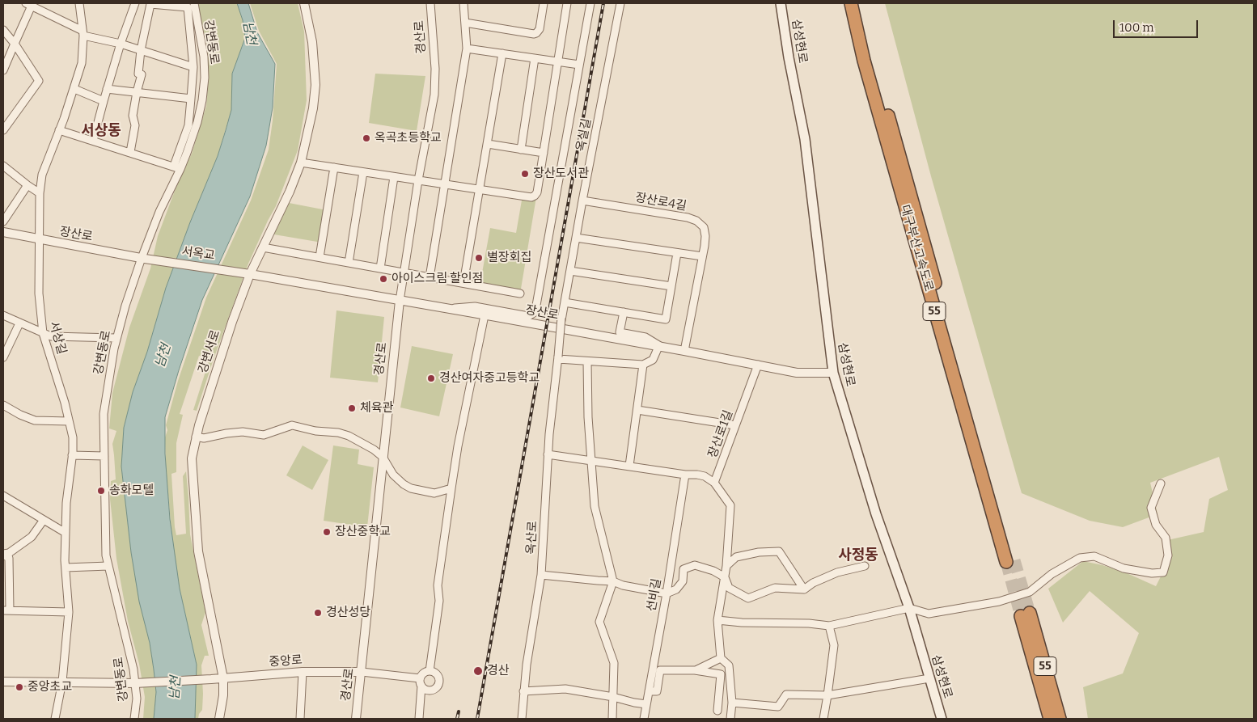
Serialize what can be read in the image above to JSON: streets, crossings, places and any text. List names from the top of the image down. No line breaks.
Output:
{"streets":{"highway":["대구부산고속도로","55"],"main road":["삼성현로"],"street":["경산로","강변동로","옥실길","장산로4길","장산로","서옥교","서상길","강변서로","장산로1길","옥산로","선비길","중앙로"]},"crossings":[["경산로","장산로"],["경산로","중앙로"],["삼성현로","장산로"],["강변동로","장산로"],["강변동로","서옥교"],["강변동로","중앙로"],["옥실길","장산로4길"],["옥실길","옥산로"],["장산로4길","장산로"],["장산로","서옥교"],["장산로","서상길"],["장산로","강변서로"],["장산로","장산로1길"],["서옥교","강변서로"],["강변서로","중앙로"]],"districts":["서상동","사정동"],"water":["남천"],"places":["옥곡초등학교","장산도서관","별장회집","아이스크림 할인점","경산여자중고등학교","체육관","송화모텔","장산중학교","경산성당","경산","중앙초교"],"scale_bar":"100 m"}
